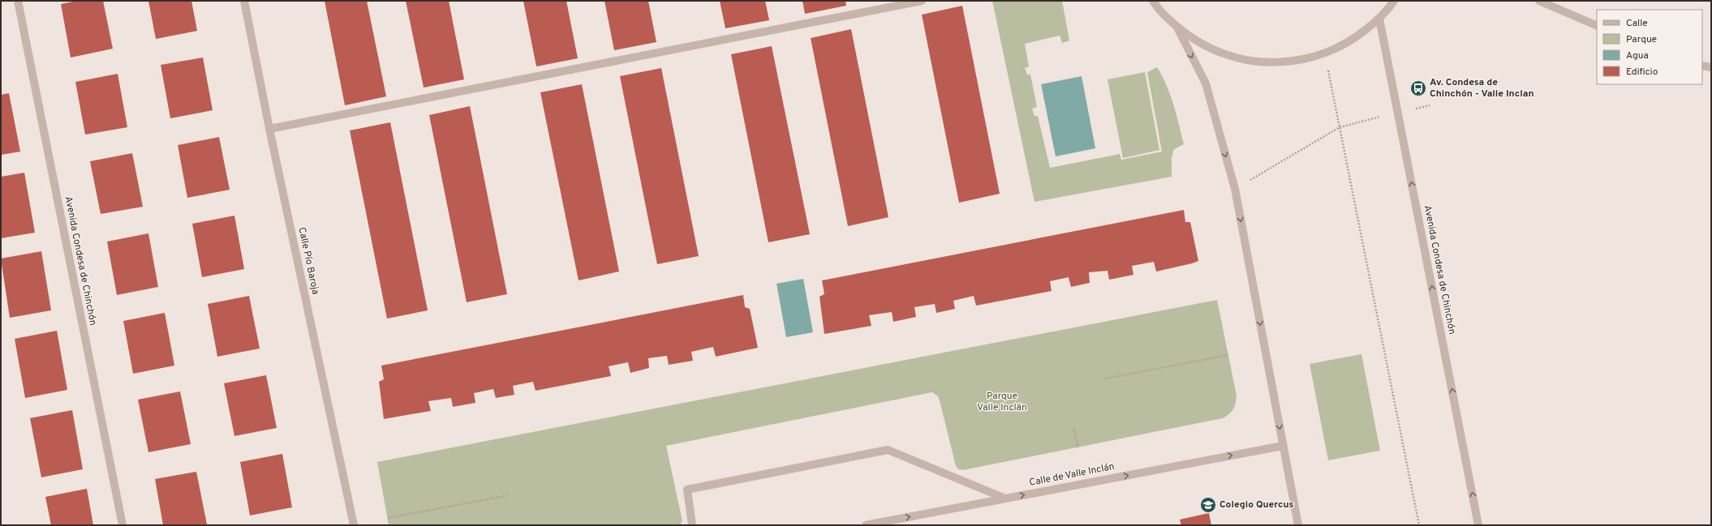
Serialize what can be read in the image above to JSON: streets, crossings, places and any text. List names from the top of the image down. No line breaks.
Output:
{"streets":{"street":["Avenida Condesa de Chinchón","Calle Pío Baroja","Calle de Valle Inclán"]},"one_way":["Avenida Condesa de Chinchón","Calle de Valle Inclán"],"parks":["Parque Valle Inclán"],"places":{"bus stop":["Av. Condesa de Chinchón - Valle Inclan"],"school or university":["Colegio Quercus"]},"legend":["Calle","Parque","Agua","Edificio"]}
